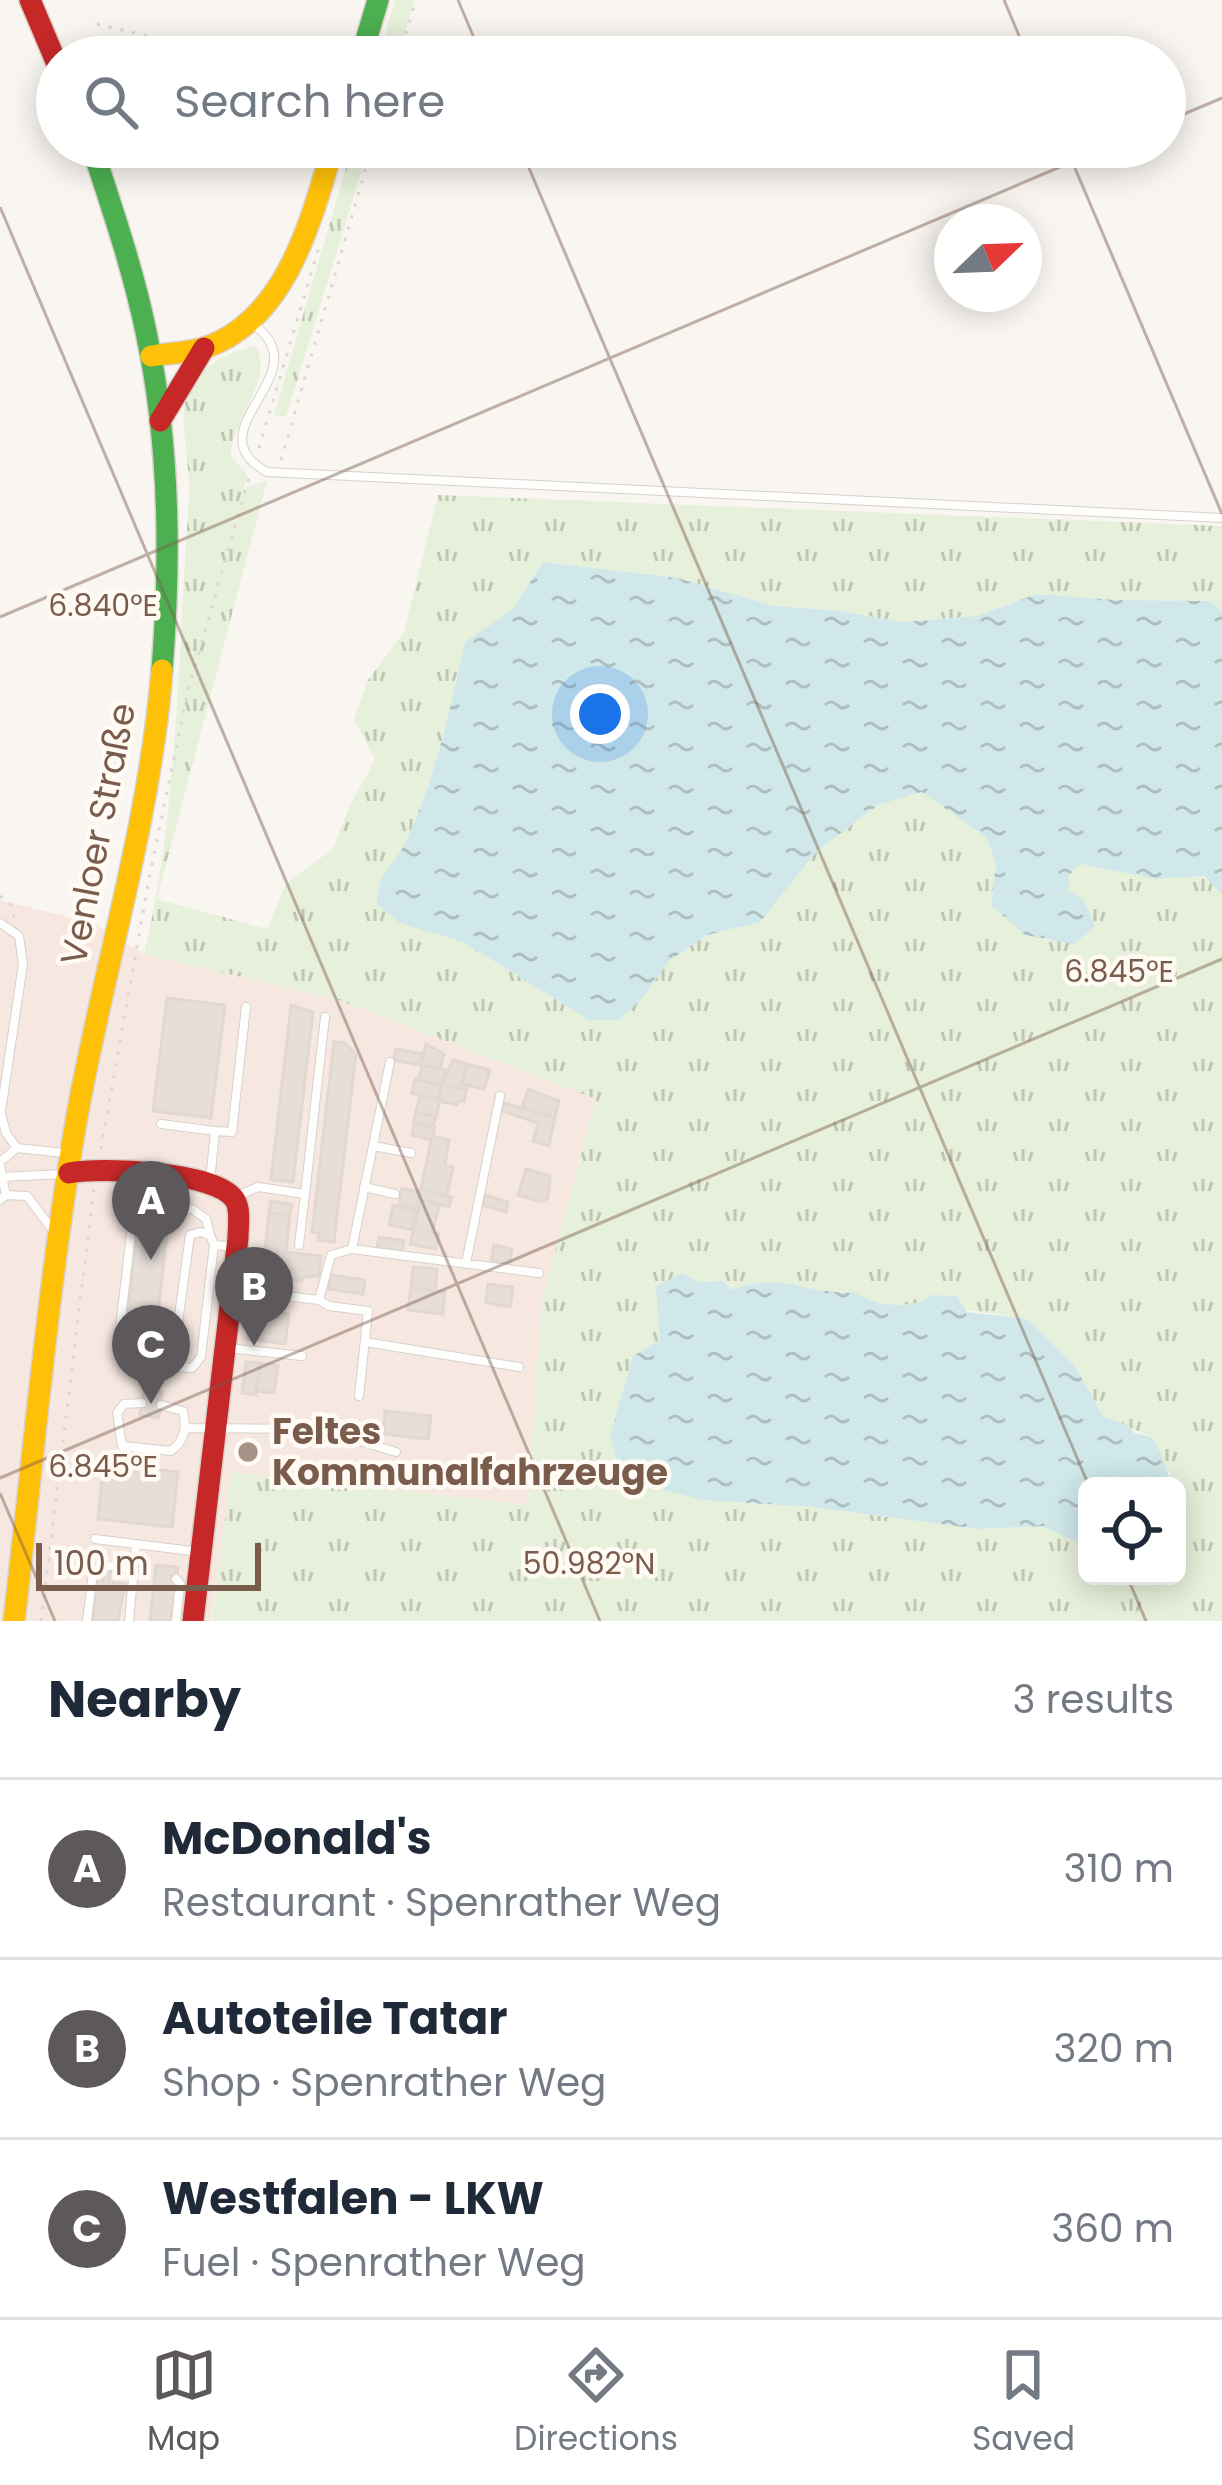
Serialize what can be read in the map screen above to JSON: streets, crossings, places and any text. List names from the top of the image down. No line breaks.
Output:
{"streets":{"main road":["Venloer Straße"]},"places":["Feltes Kommunalfahrzeuge"],"scale_bar":"100 m","north":"top right","page":{"search":"Search here","pins":["A","B","C"],"scale":"100 m","heading":["Nearby","3 results"],"list":[{"mark":"A","name":"McDonald's","note":"Restaurant · Spenrather Weg","value":"310 m"},{"mark":"B","name":"Autoteile Tatar","note":"Shop · Spenrather Weg","value":"320 m"},{"mark":"C","name":"Westfalen - LKW","note":"Fuel · Spenrather Weg","value":"360 m"}],"nav":["Map","Directions","Saved"]},"coordinates":["6.840°E","6.845°E","50.982°N"]}
